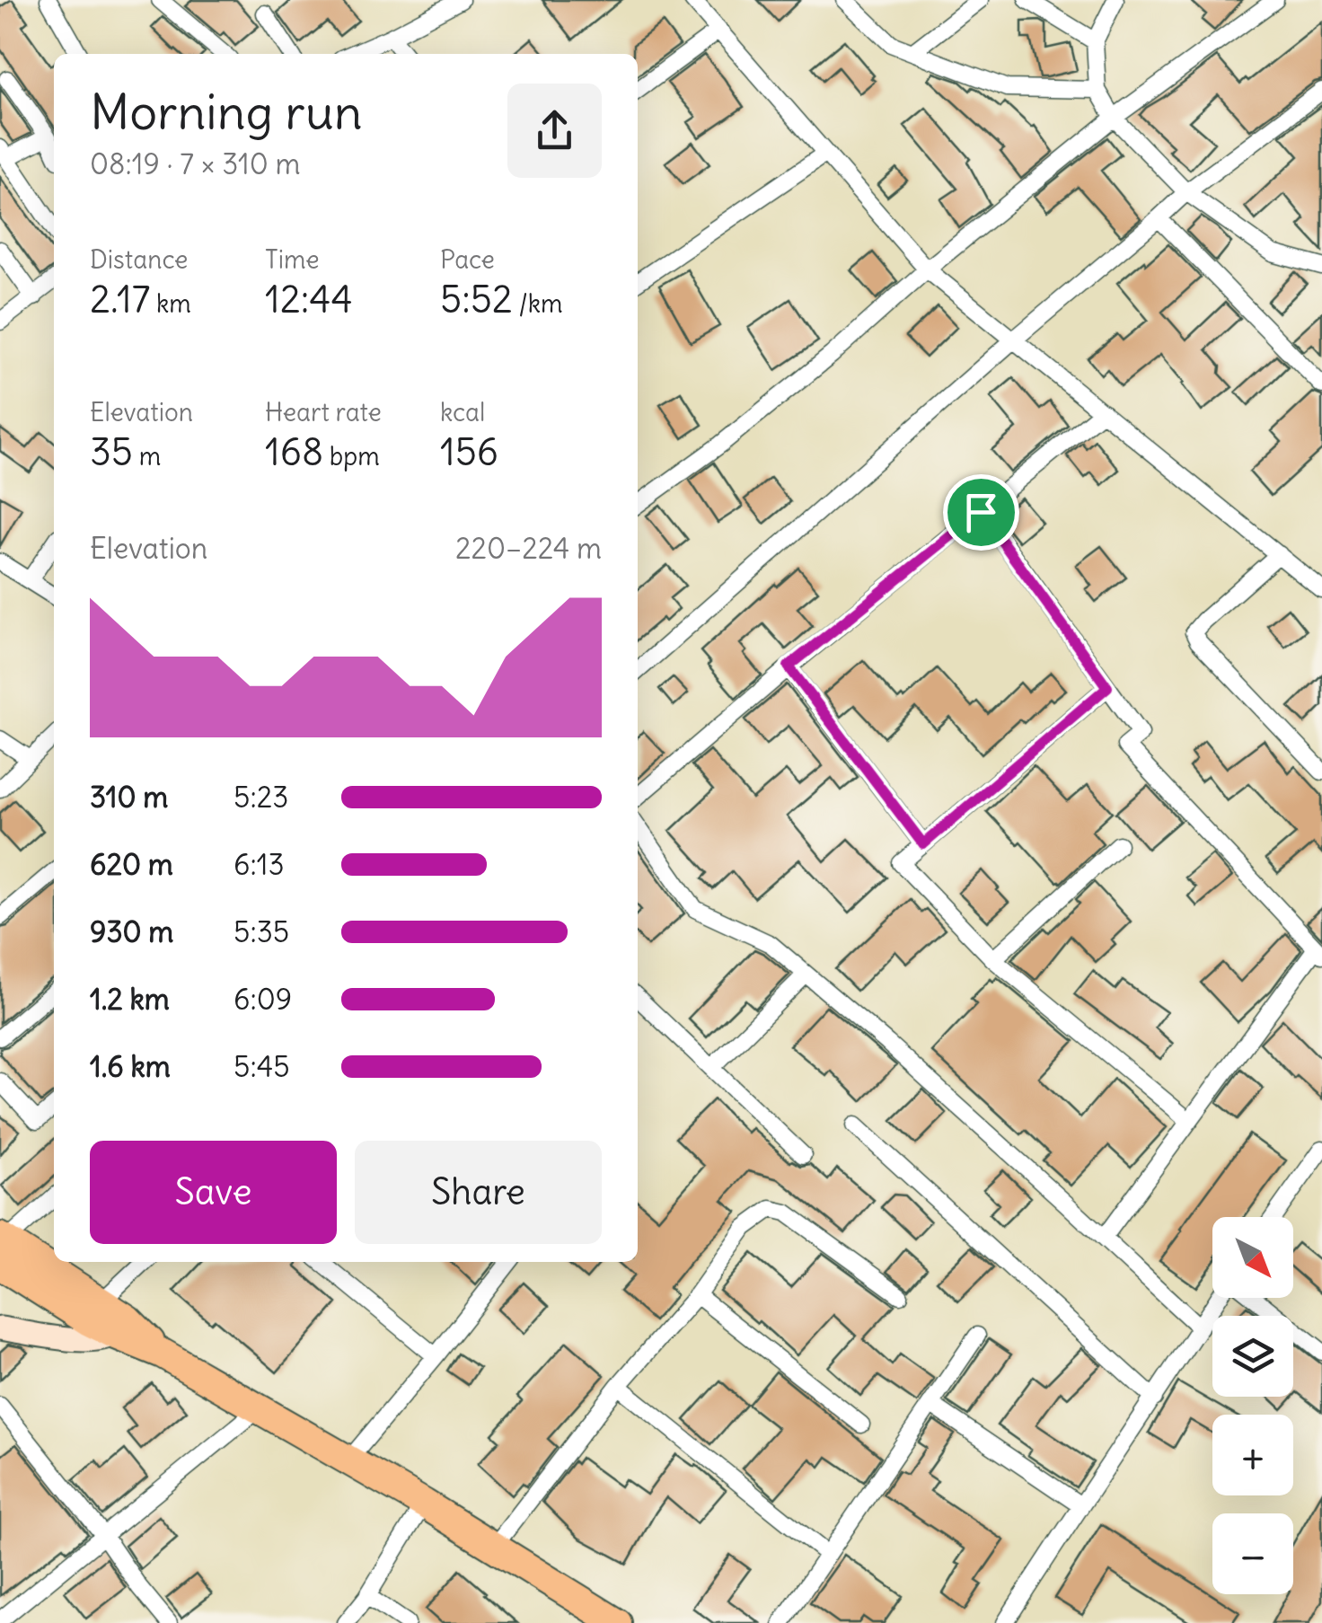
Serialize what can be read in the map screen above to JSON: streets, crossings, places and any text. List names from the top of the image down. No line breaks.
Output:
{"north":"bottom right","page":{"heading":["Morning run","08:19 · 7 × 310 m"],"stats":[["Distance","2.17 km"],["Time","12:44"],["Pace","5:52 /km"],["Elevation","35 m"],["Heart rate","168 bpm"],["kcal","156"]],"chart":["Elevation","220–224 m"],"list":[{"name":"310 m","note":"5:23"},{"name":"620 m","note":"6:13"},{"name":"930 m","note":"5:35"},{"name":"1.2 km","note":"6:09"},{"name":"1.6 km","note":"5:45"}],"buttons":["Save","Share"],"map_buttons":["+","−"]}}
